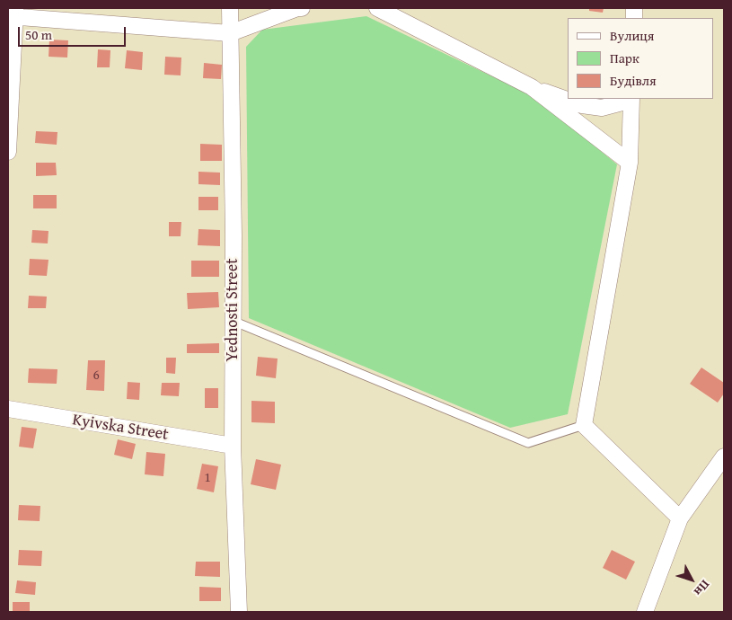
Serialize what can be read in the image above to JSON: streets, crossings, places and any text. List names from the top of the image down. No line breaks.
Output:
{"streets":{"street":["Yednosti Street","Kyivska Street"]},"crossings":[["Yednosti Street","Kyivska Street"]],"house_numbers":["6","1"],"legend":["Вулиця","Парк","Будівля"],"scale_bar":"50 m","north":"bottom right"}
